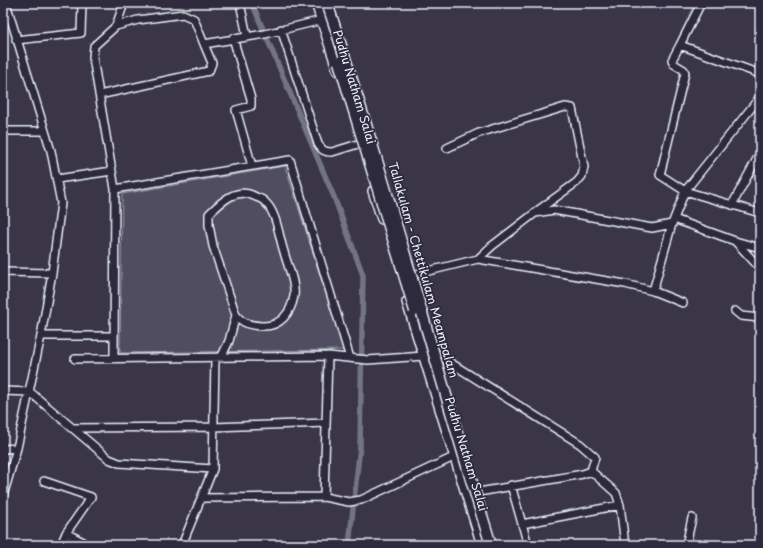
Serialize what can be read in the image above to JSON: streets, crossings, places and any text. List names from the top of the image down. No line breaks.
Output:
{"streets":{"highway":["Tallakulam - Chettikulam Meampalam"],"main road":["Pudhu Natham Salai"]},"crossings":[["Pudhu Natham Salai","Tallakulam - Chettikulam Meampalam"]]}
